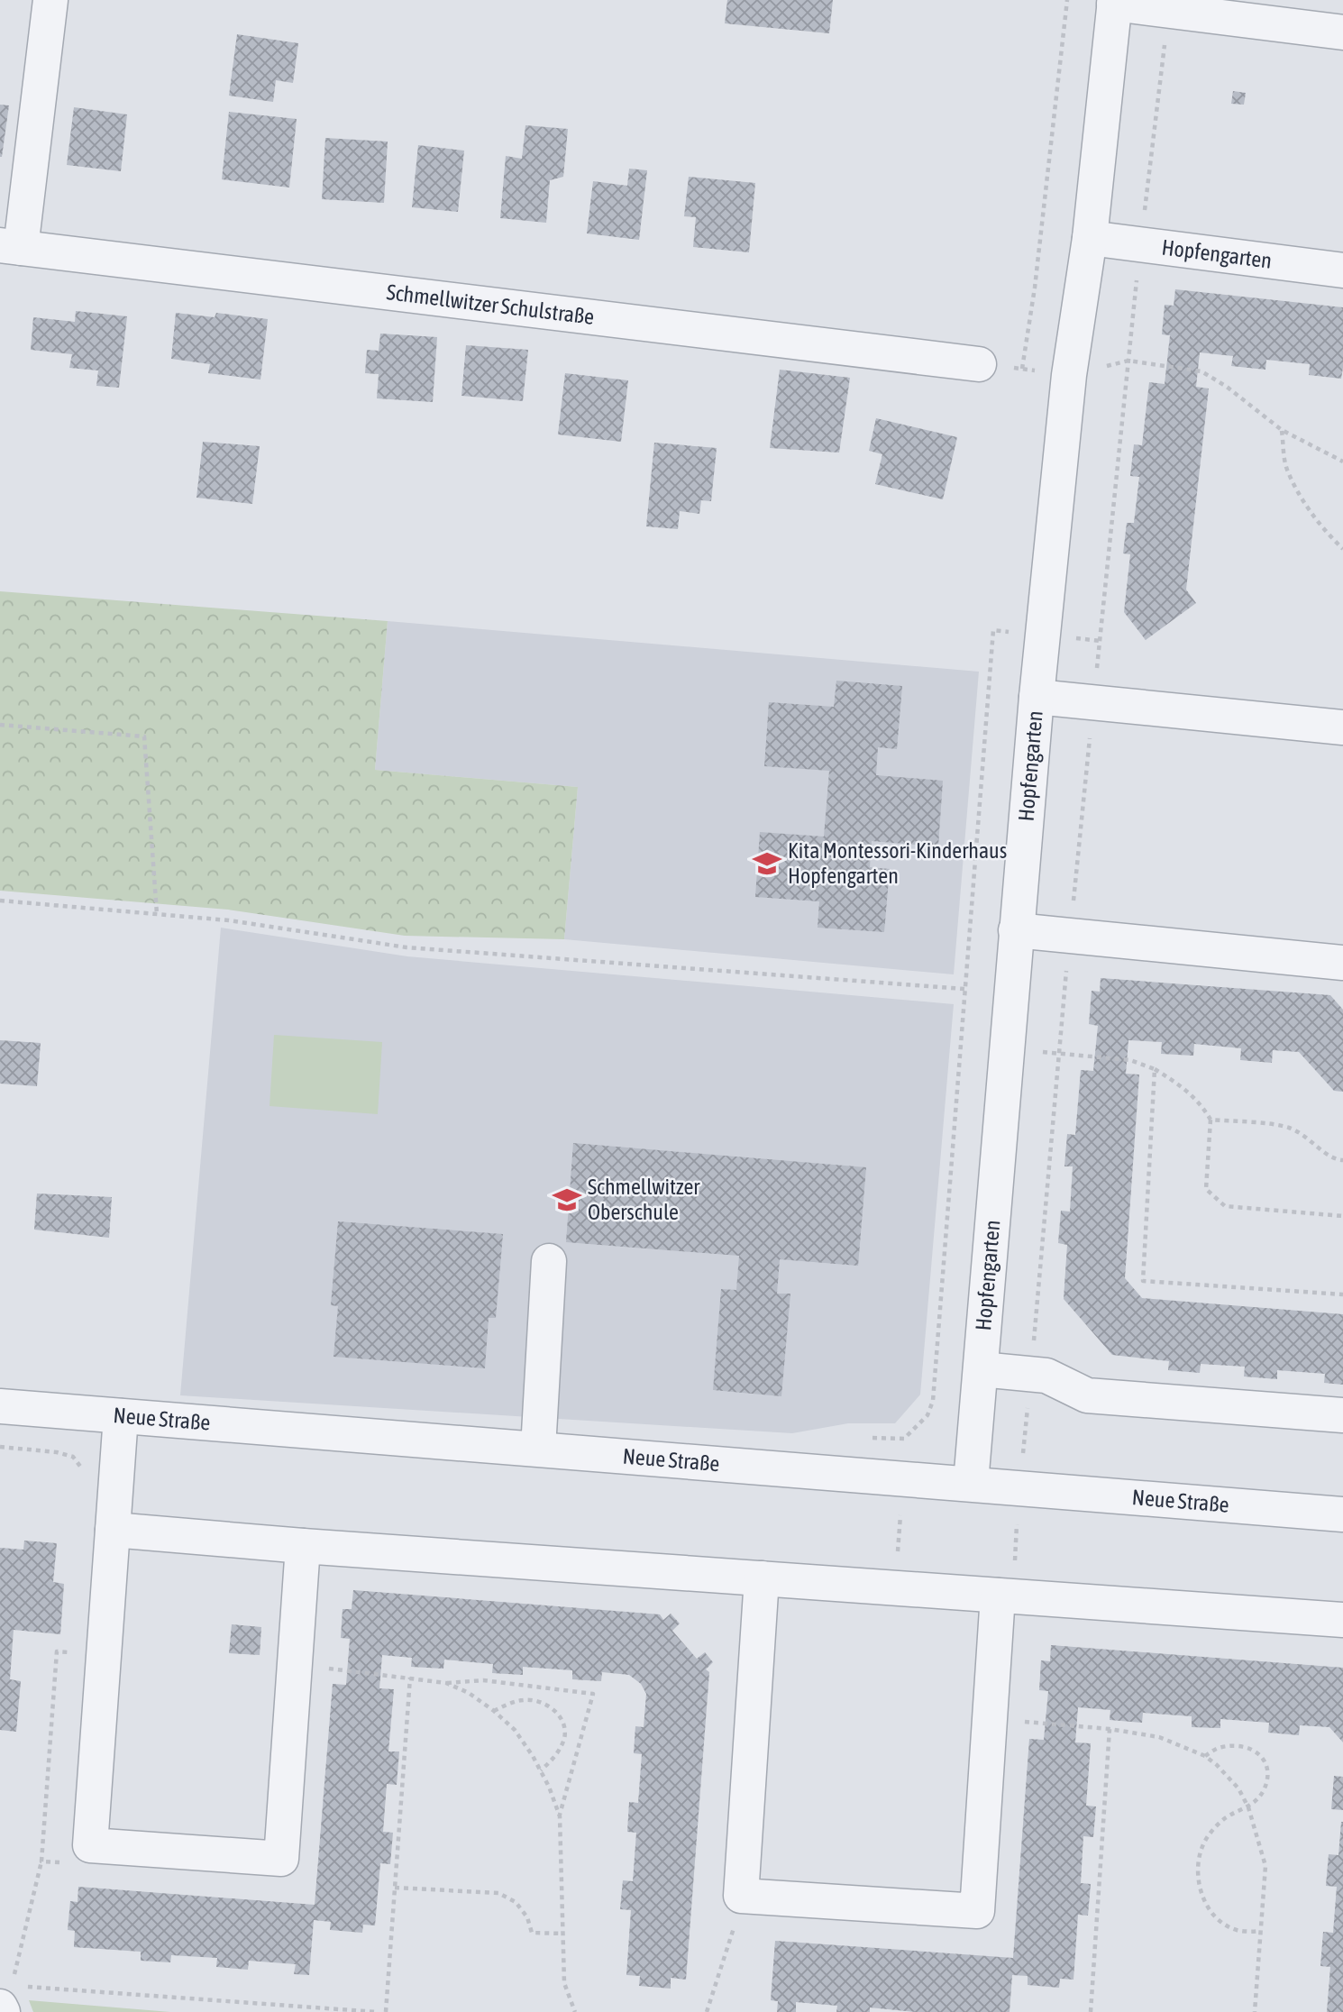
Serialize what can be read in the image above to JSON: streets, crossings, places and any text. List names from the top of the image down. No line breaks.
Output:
{"streets":{"street":["Hopfengarten","Schmellwitzer Schulstraße","Neue Straße"]},"crossings":[["Hopfengarten","Neue Straße"]],"places":{"school or university":["Kita Montessori-Kinderhaus Hopfengarten","Schmellwitzer Oberschule"]}}
